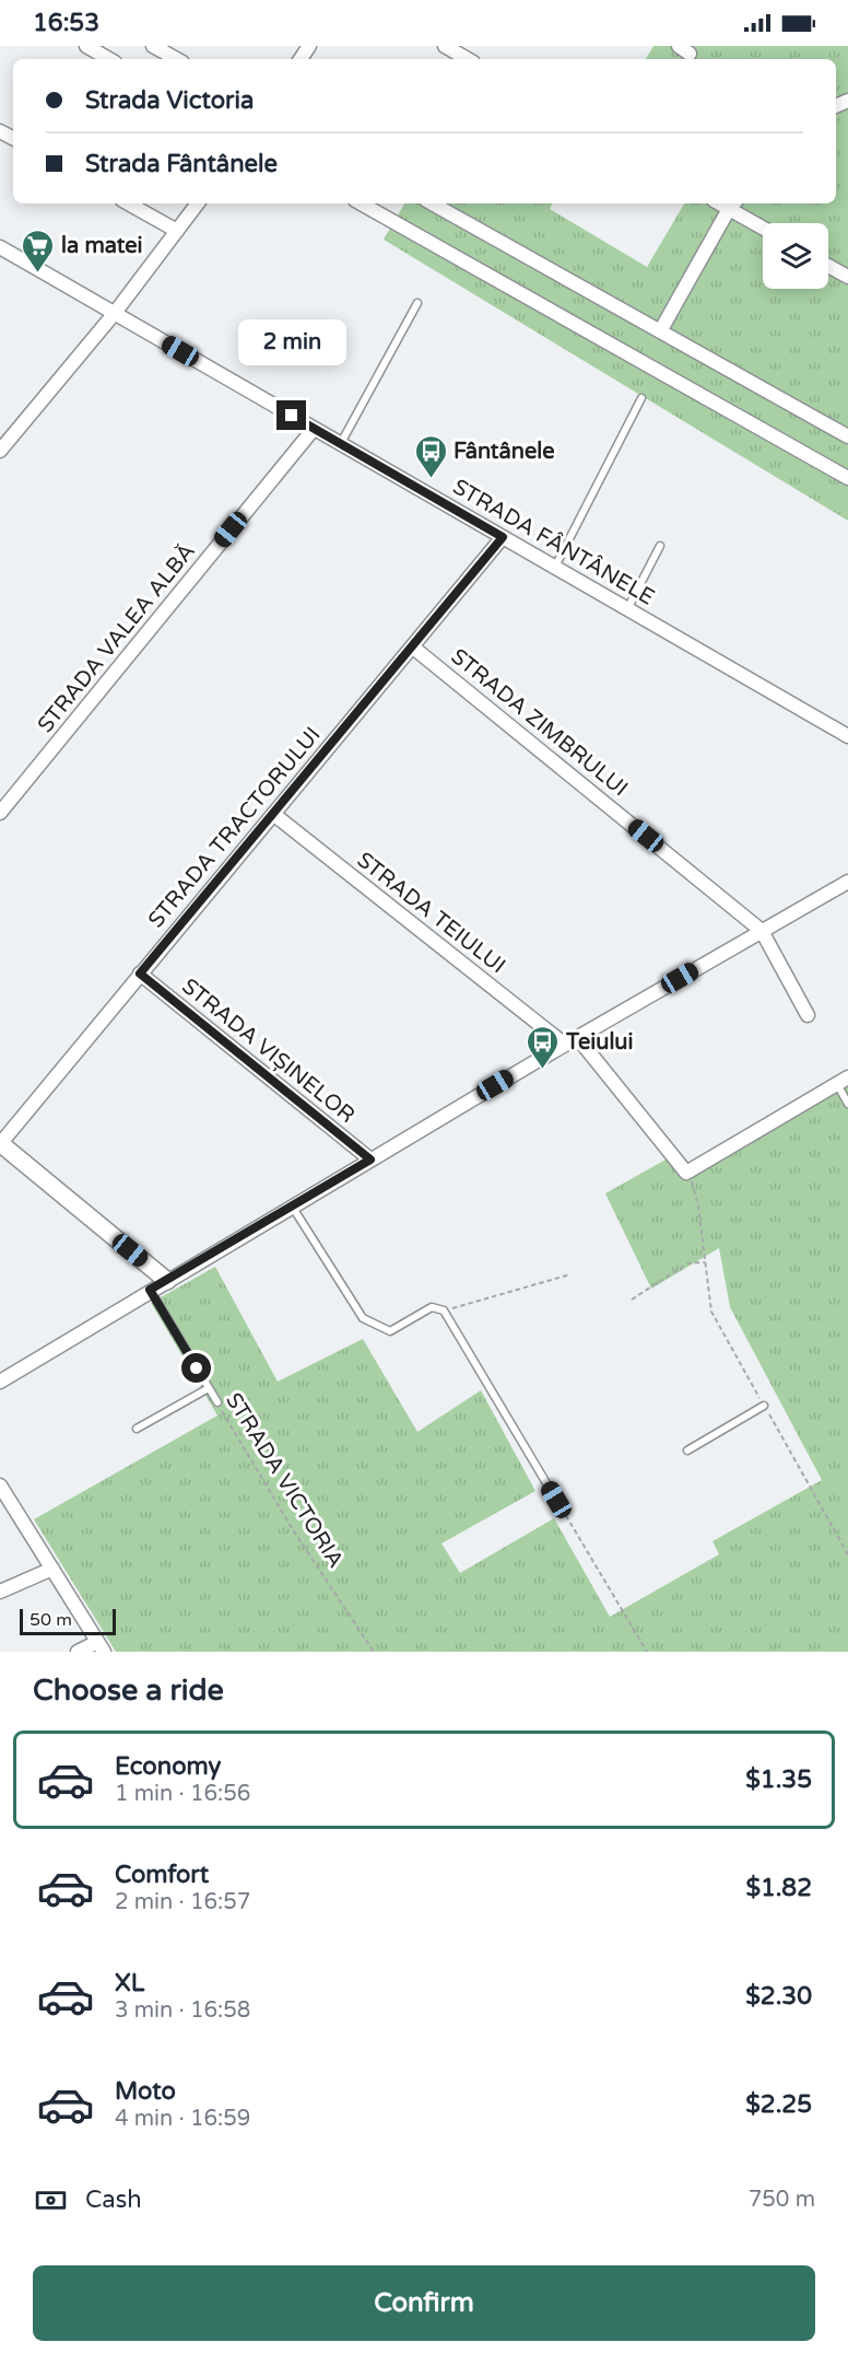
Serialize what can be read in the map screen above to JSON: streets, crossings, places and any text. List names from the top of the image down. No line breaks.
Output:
{"streets":{"street":["STRADA FÂNTÂNELE","STRADA VALEA ALBĂ","STRADA ZIMBRULUI","STRADA TRACTORULUI","STRADA TEIULUI","STRADA VIȘINELOR"],"lane":["STRADA VICTORIA"]},"crossings":[["STRADA FÂNTÂNELE","STRADA VALEA ALBĂ"],["STRADA FÂNTÂNELE","STRADA TRACTORULUI"],["STRADA ZIMBRULUI","STRADA TRACTORULUI"],["STRADA TRACTORULUI","STRADA TEIULUI"],["STRADA TRACTORULUI","STRADA VIȘINELOR"]],"places":{"supermarket":["la matei"],"bus stop":["Fântânele","Teiului"]},"scale_bar":"50 m","page":{"status":"16:53","banner":["Strada Victoria","Strada Fântânele"],"bubble":"2 min","scale":"50 m","heading":"Choose a ride","list":[{"name":"Economy","note":"1 min · 16:56","value":"$1.35"},{"name":"Comfort","note":"2 min · 16:57","value":"$1.82"},{"name":"XL","note":"3 min · 16:58","value":"$2.30"},{"name":"Moto","note":"4 min · 16:59","value":"$2.25"}],"pay":["Cash","750 m"],"buttons":"Confirm"}}
